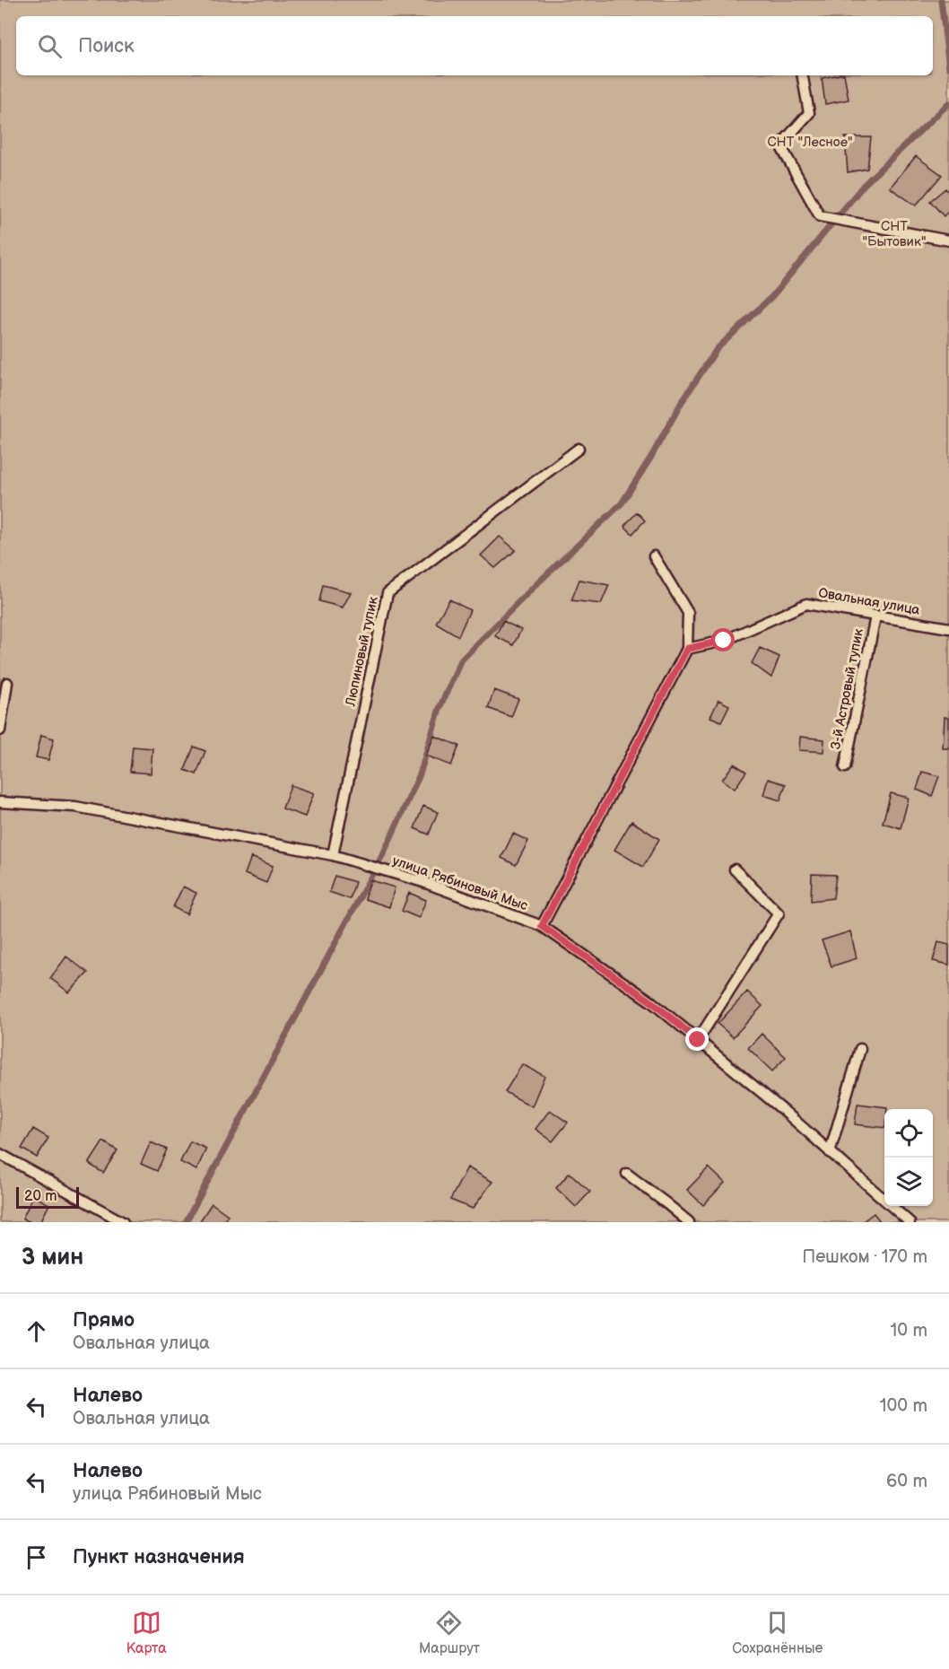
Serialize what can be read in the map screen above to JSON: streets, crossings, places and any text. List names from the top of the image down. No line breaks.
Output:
{"streets":{"lane":["Овальная улица","Люпиновый тупик","3-й Астровый тупик","улица Рябиновый Мыс"]},"crossings":[["Овальная улица","3-й Астровый тупик"],["Люпиновый тупик","улица Рябиновый Мыс"]],"parks":["СНТ \"Лесное\"","СНТ \"Бытовик\""],"scale_bar":"20 m","page":{"search":"Поиск","scale":"20 m","heading":["3 мин","Пешком · 170 m"],"list":[["Прямо","Овальная улица","10 m"],["Налево","Овальная улица","100 m"],["Налево","улица Рябиновый Мыс","60 m"],"Пункт назначения"],"nav":["Карта","Маршрут","Сохранённые"]}}
